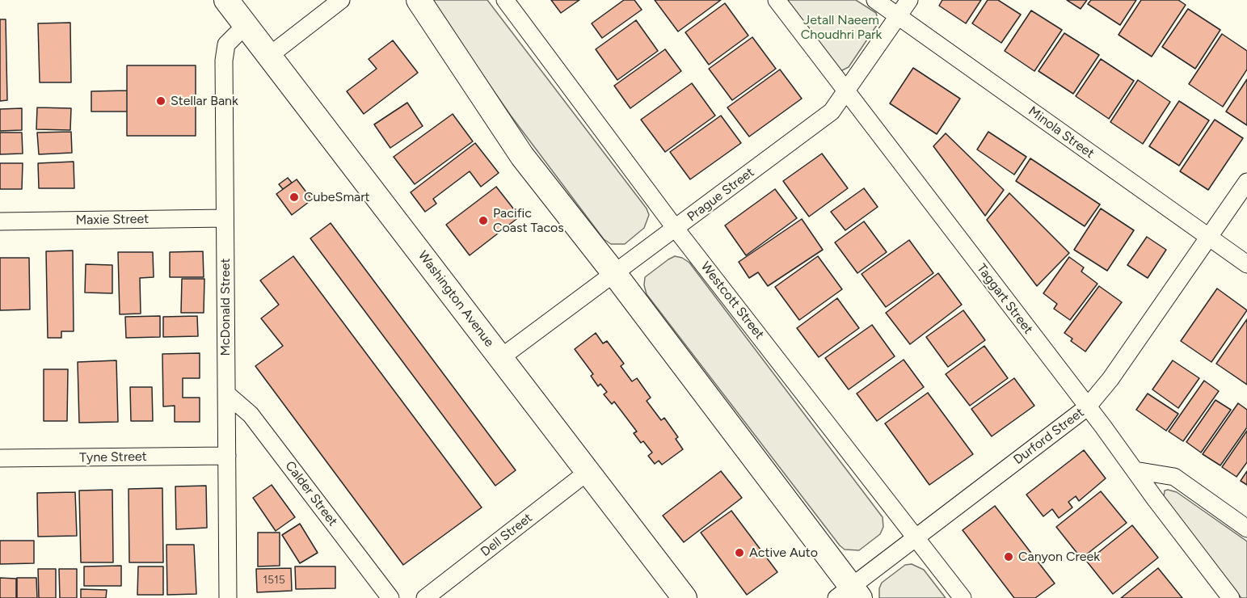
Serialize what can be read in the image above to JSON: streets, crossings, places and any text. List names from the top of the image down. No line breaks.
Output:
{"streets":{"main road":["Washington Avenue"],"street":["Minola Street","Prague Street","Maxie Street","Taggart Street","Westcott Street","McDonald Street","Durford Street","Tyne Street","Calder Street","Dell Street"]},"crossings":[["Minola Street","Prague Street"],["Minola Street","Durford Street"],["Prague Street","Washington Avenue"],["Prague Street","Taggart Street"],["Prague Street","Westcott Street"],["Maxie Street","McDonald Street"],["Washington Avenue","McDonald Street"],["Washington Avenue","Dell Street"],["Taggart Street","Durford Street"],["Westcott Street","Durford Street"],["McDonald Street","Tyne Street"],["McDonald Street","Calder Street"]],"parks":["Jetall Naeem Choudhri Park"],"places":["Stellar Bank","CubeSmart","Pacific Coast Tacos","Active Auto","Canyon Creek"],"house_numbers":["1515"]}
